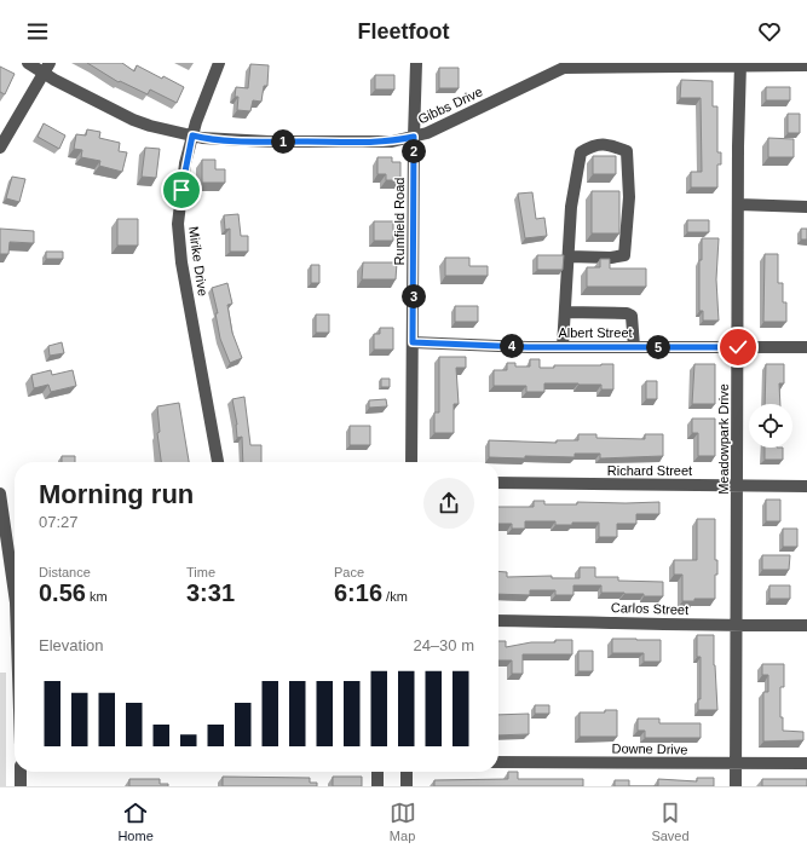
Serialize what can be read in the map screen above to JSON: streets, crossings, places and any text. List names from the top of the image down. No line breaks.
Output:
{"streets":{"street":["Gibbs Drive","Rumfield Road","Mirike Drive","Albert Street","Meadowpark Drive","Richard Street","Carlos Street","Downe Drive"]},"crossings":[["Gibbs Drive","Rumfield Road"],["Gibbs Drive","Mirike Drive"],["Gibbs Drive","Meadowpark Drive"],["Rumfield Road","Albert Street"],["Albert Street","Meadowpark Drive"],["Meadowpark Drive","Richard Street"],["Meadowpark Drive","Carlos Street"],["Meadowpark Drive","Downe Drive"]],"page":{"header":"Fleetfoot","pins":["1","2","3","4","5"],"heading":["Morning run","07:27"],"stats":[["Distance","0.56 km"],["Time","3:31"],["Pace","6:16 /km"]],"chart":["Elevation","24–30 m"],"tabs":["Home","Map","Saved"]}}
